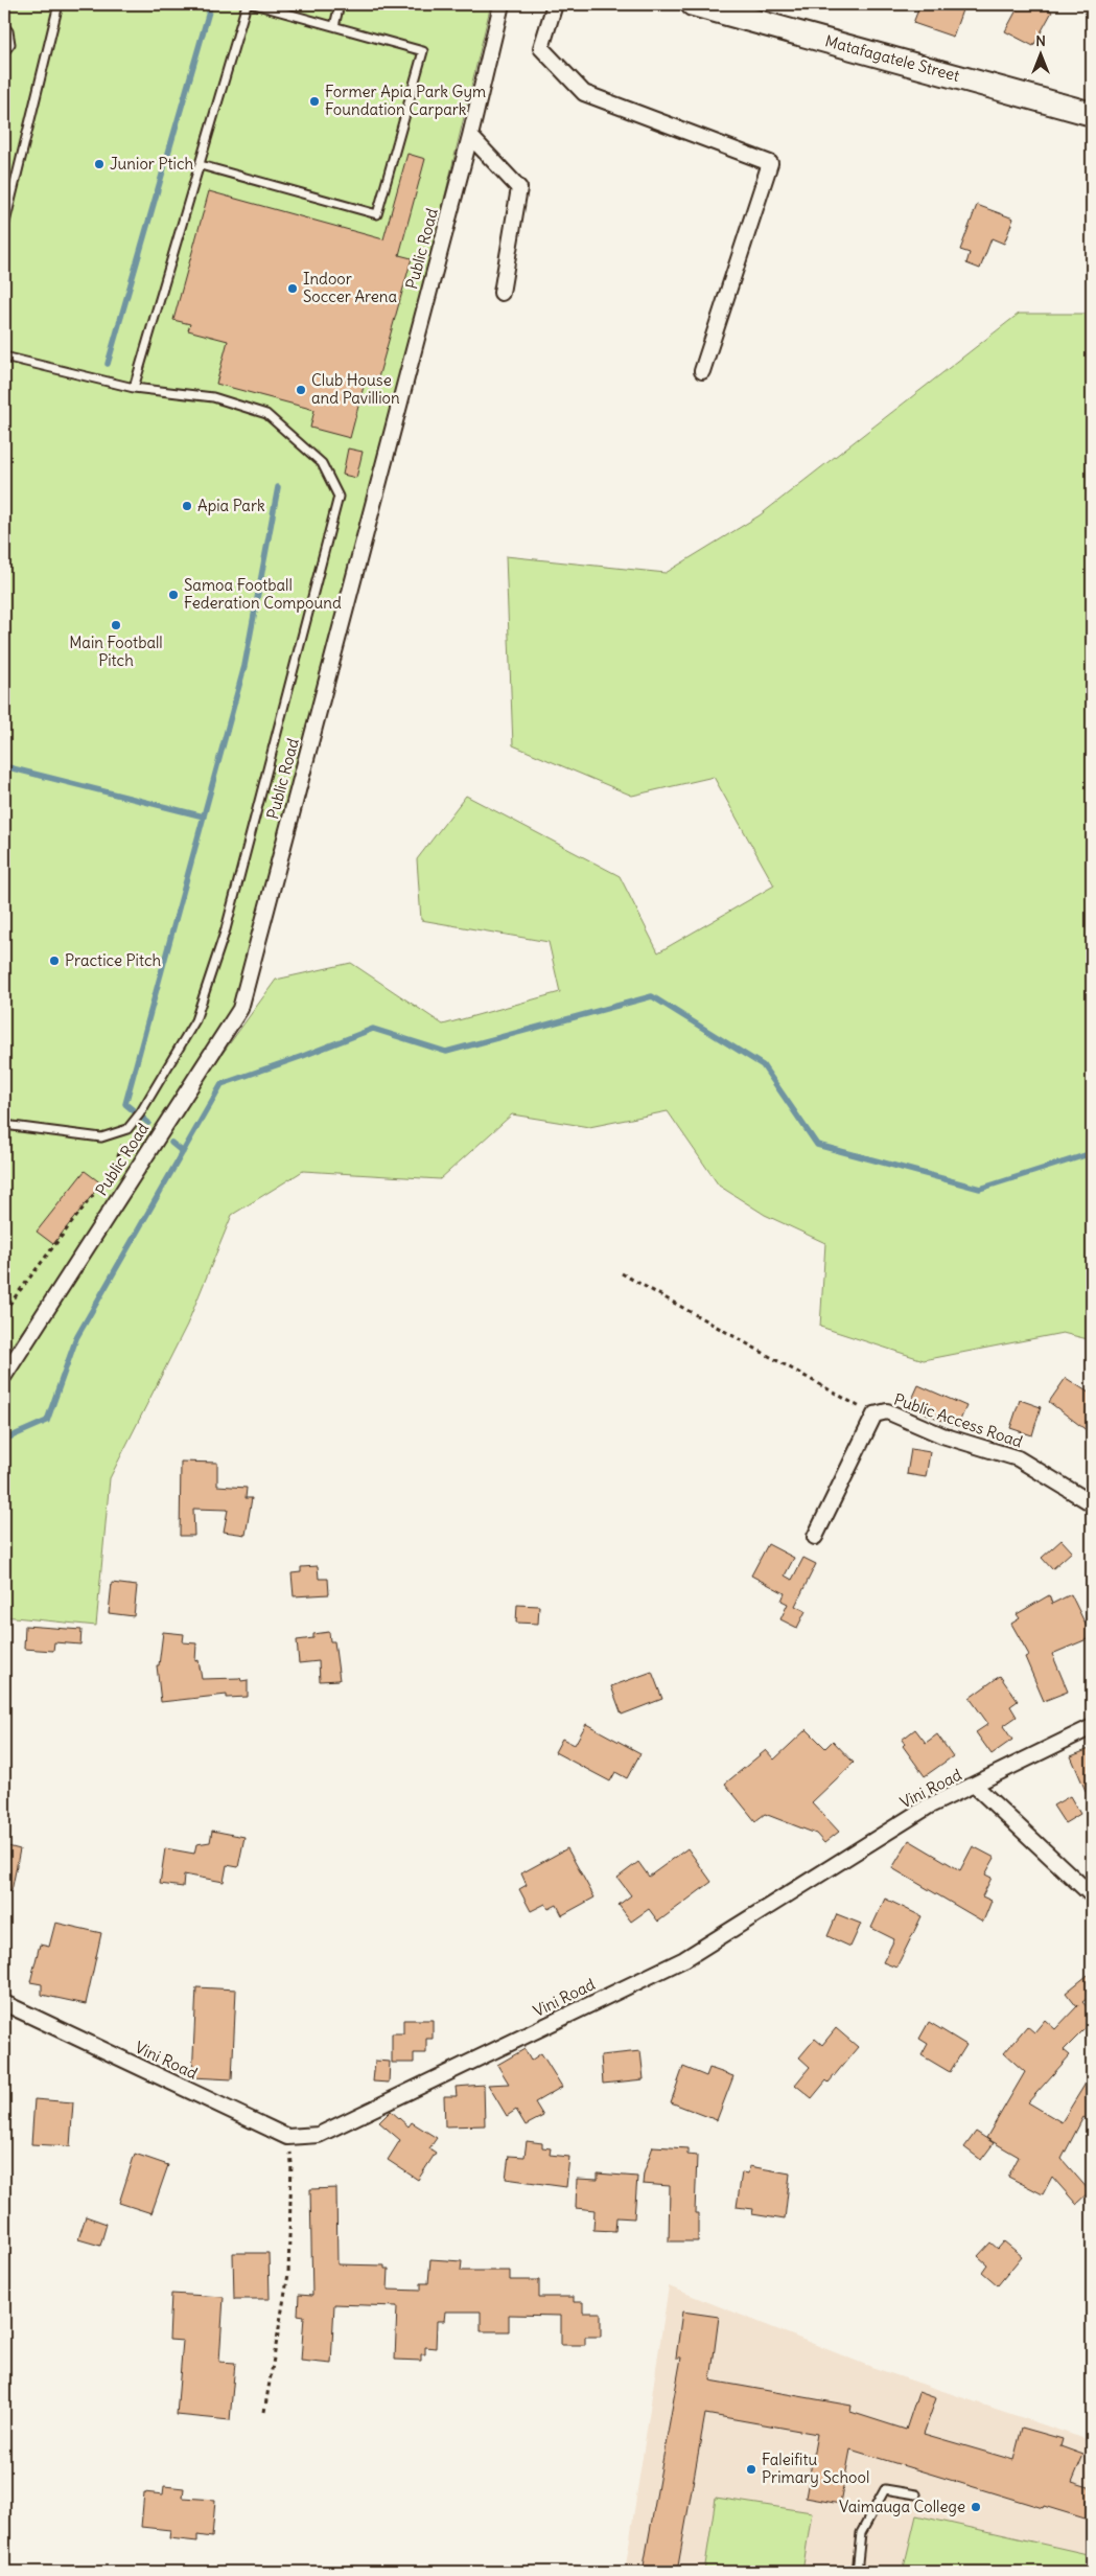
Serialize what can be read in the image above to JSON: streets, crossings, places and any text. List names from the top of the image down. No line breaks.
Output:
{"streets":{"main road":["Matafagatele Street"],"street":["Public Road","Public Access Road","Vini Road"]},"places":["Former Apia Park Gym Foundation Carpark","Junior Ptich","Indoor Soccer Arena","Club House and Pavillion","Apia Park","Samoa Football Federation Compound","Main Football Pitch","Practice Pitch","Faleifitu Primary School","Vaimauga College"],"north":"top"}
